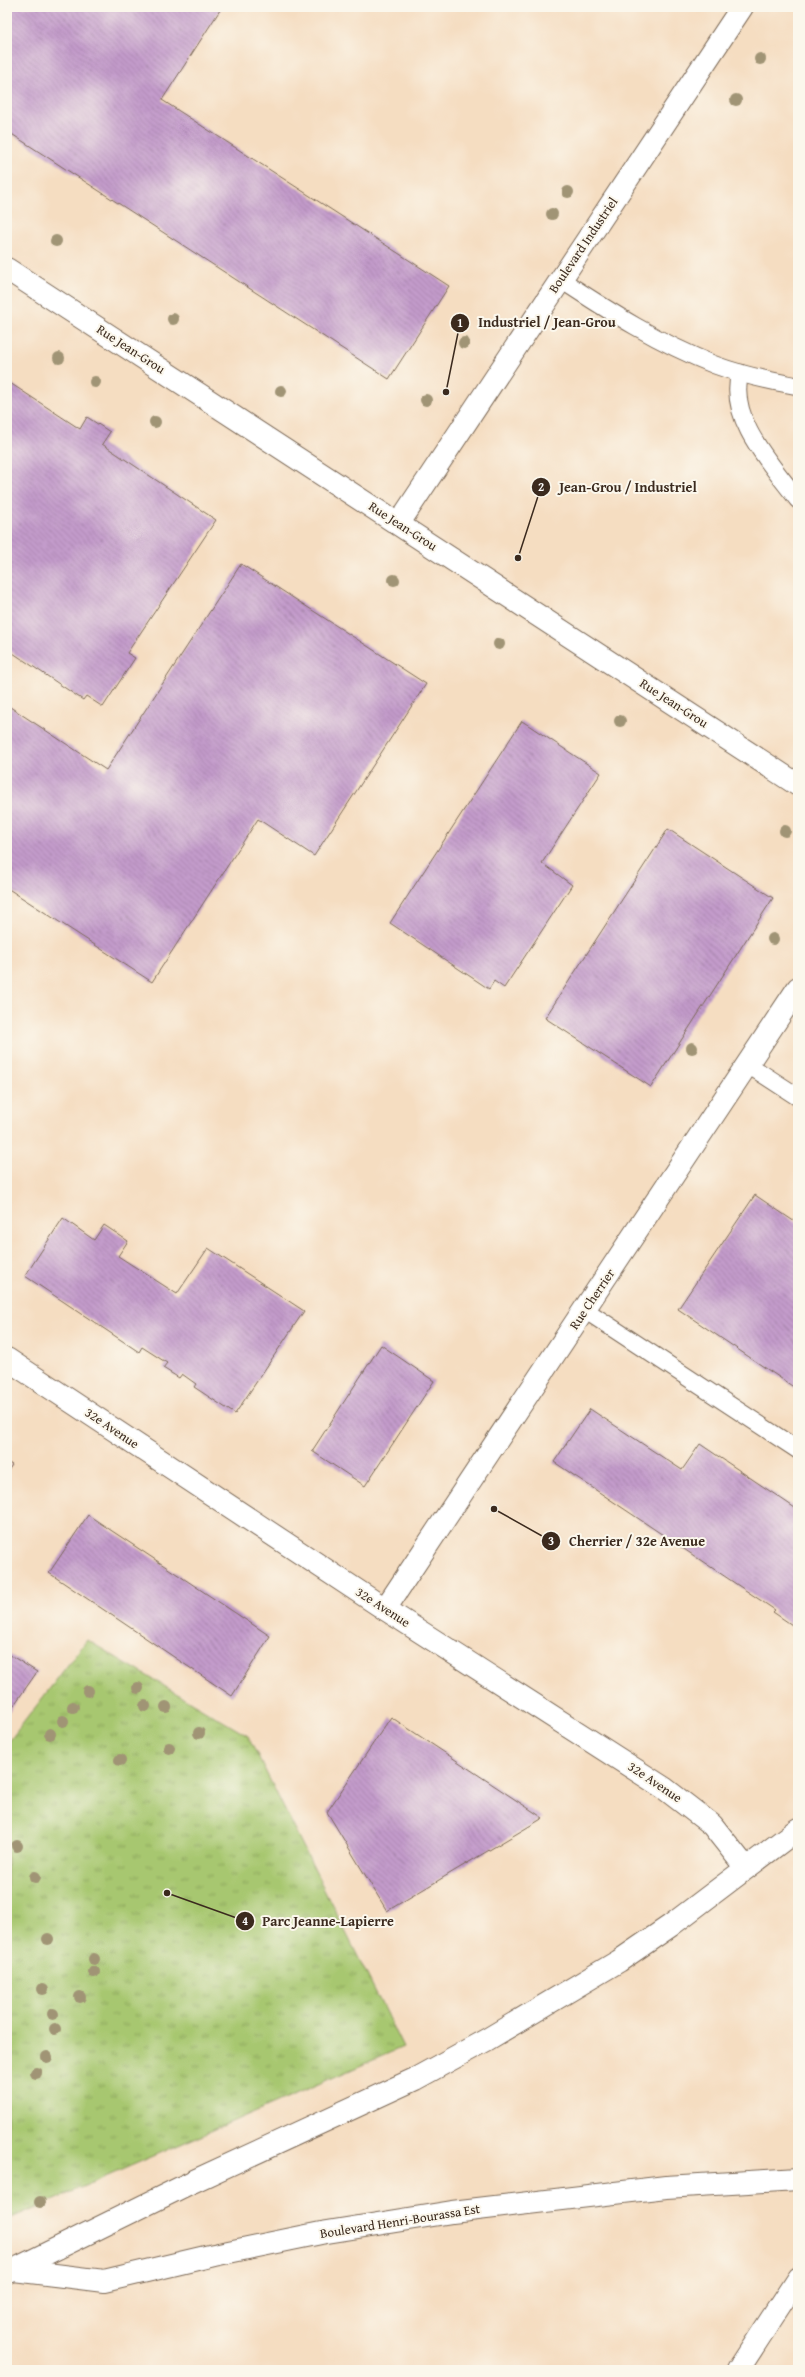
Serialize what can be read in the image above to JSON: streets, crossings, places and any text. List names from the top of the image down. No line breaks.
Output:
{"streets":{"street":["Boulevard Industriel","Rue Jean-Grou","Rue Cherrier","32e Avenue","Boulevard Henri-Bourassa Est"]},"crossings":[["Boulevard Industriel","Rue Jean-Grou"],["Rue Cherrier","32e Avenue"]],"places":["Industriel / Jean-Grou","Jean-Grou / Industriel","Cherrier / 32e Avenue","Parc Jeanne-Lapierre"]}
